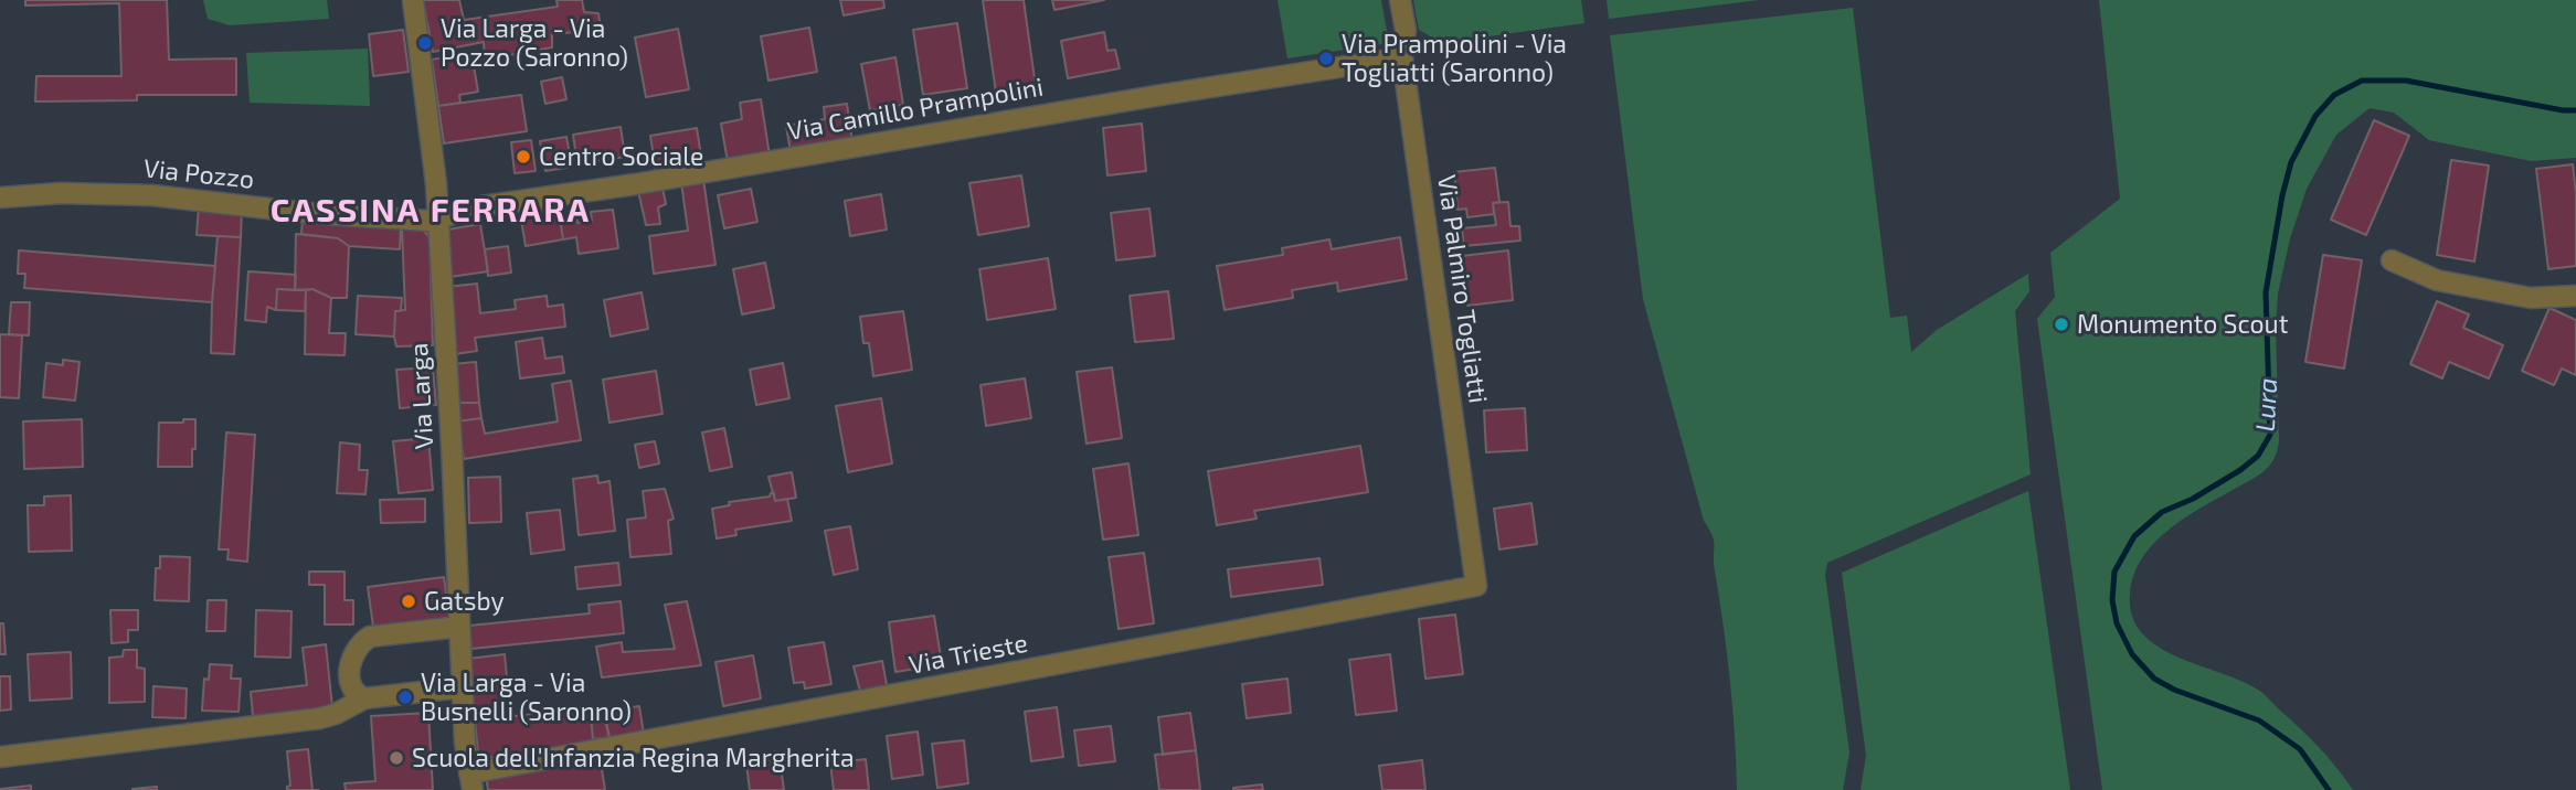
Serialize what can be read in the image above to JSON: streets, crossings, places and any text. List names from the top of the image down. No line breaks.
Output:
{"streets":{"street":["Via Camillo Prampolini","Via Pozzo","Via Palmiro Togliatti","Via Larga","Via Trieste"]},"crossings":[["Via Camillo Prampolini","Via Pozzo"],["Via Camillo Prampolini","Via Palmiro Togliatti"],["Via Camillo Prampolini","Via Larga"],["Via Pozzo","Via Larga"],["Via Palmiro Togliatti","Via Trieste"],["Via Larga","Via Trieste"]],"districts":["CASSINA FERRARA"],"water":["Lura"],"places":["Via Larga - Via Pozzo (Saronno)","Via Prampolini - Via Togliatti (Saronno)","Centro Sociale","Monumento Scout","Gatsby","Via Larga - Via Busnelli (Saronno)","Scuola dell'Infanzia Regina Margherita"]}
